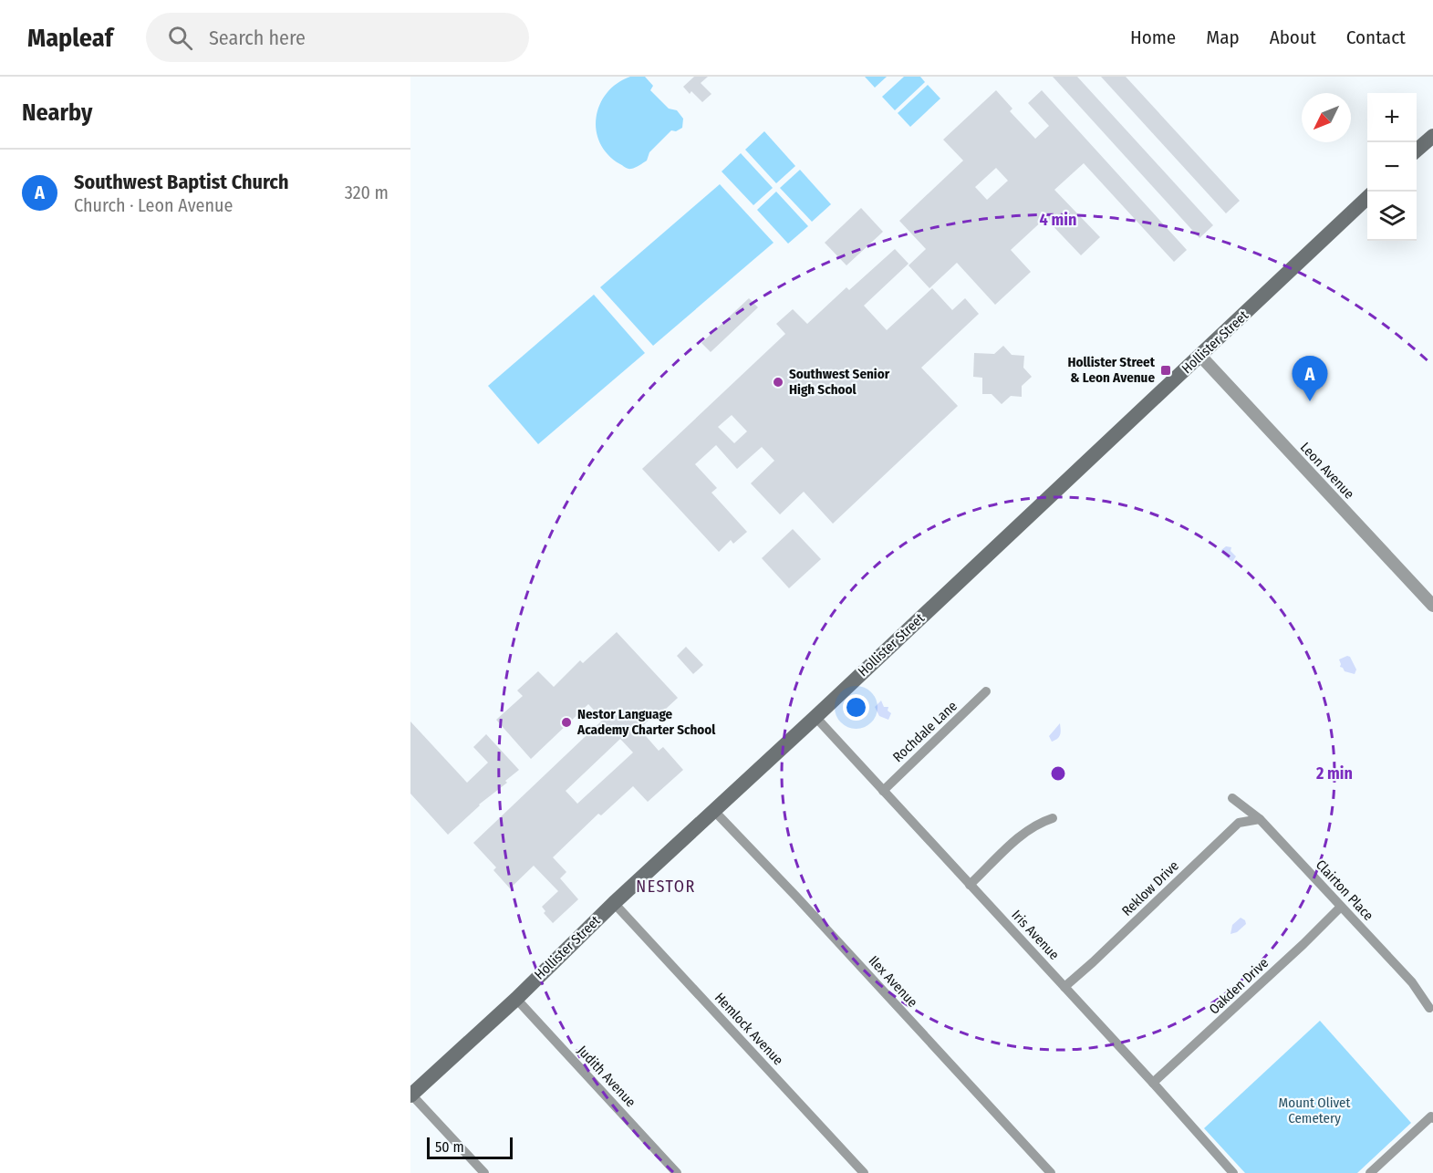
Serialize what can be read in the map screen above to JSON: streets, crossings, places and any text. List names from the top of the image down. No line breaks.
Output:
{"streets":{"main road":["Hollister Street"],"street":["Leon Avenue","Rochdale Lane","Reklow Drive","Clairton Place","Iris Avenue","Ilex Avenue","Oakden Drive","Hemlock Avenue","Judith Avenue"]},"crossings":[["Hollister Street","Leon Avenue"],["Hollister Street","Iris Avenue"],["Hollister Street","Ilex Avenue"],["Hollister Street","Hemlock Avenue"],["Hollister Street","Judith Avenue"],["Rochdale Lane","Iris Avenue"],["Reklow Drive","Clairton Place"],["Reklow Drive","Iris Avenue"],["Clairton Place","Oakden Drive"],["Iris Avenue","Oakden Drive"]],"districts":["NESTOR"],"parks":["Mount Olivet Cemetery"],"places":{"transit":["Hollister Street & Leon Avenue"],"other":["Southwest Senior High School","Nestor Language Academy Charter School"]},"scale_bar":"50 m","north":"bottom left","page":{"header":"Mapleaf","search":"Search here","nav":["Home","Map","About","Contact"],"heading":"Nearby","map_buttons":["+","−"],"list":[{"mark":"A","name":"Southwest Baptist Church","note":"Church · Leon Avenue","value":"320 m"}],"pins":"A","scale":"50 m"},"rings":["4 min","2 min"]}
